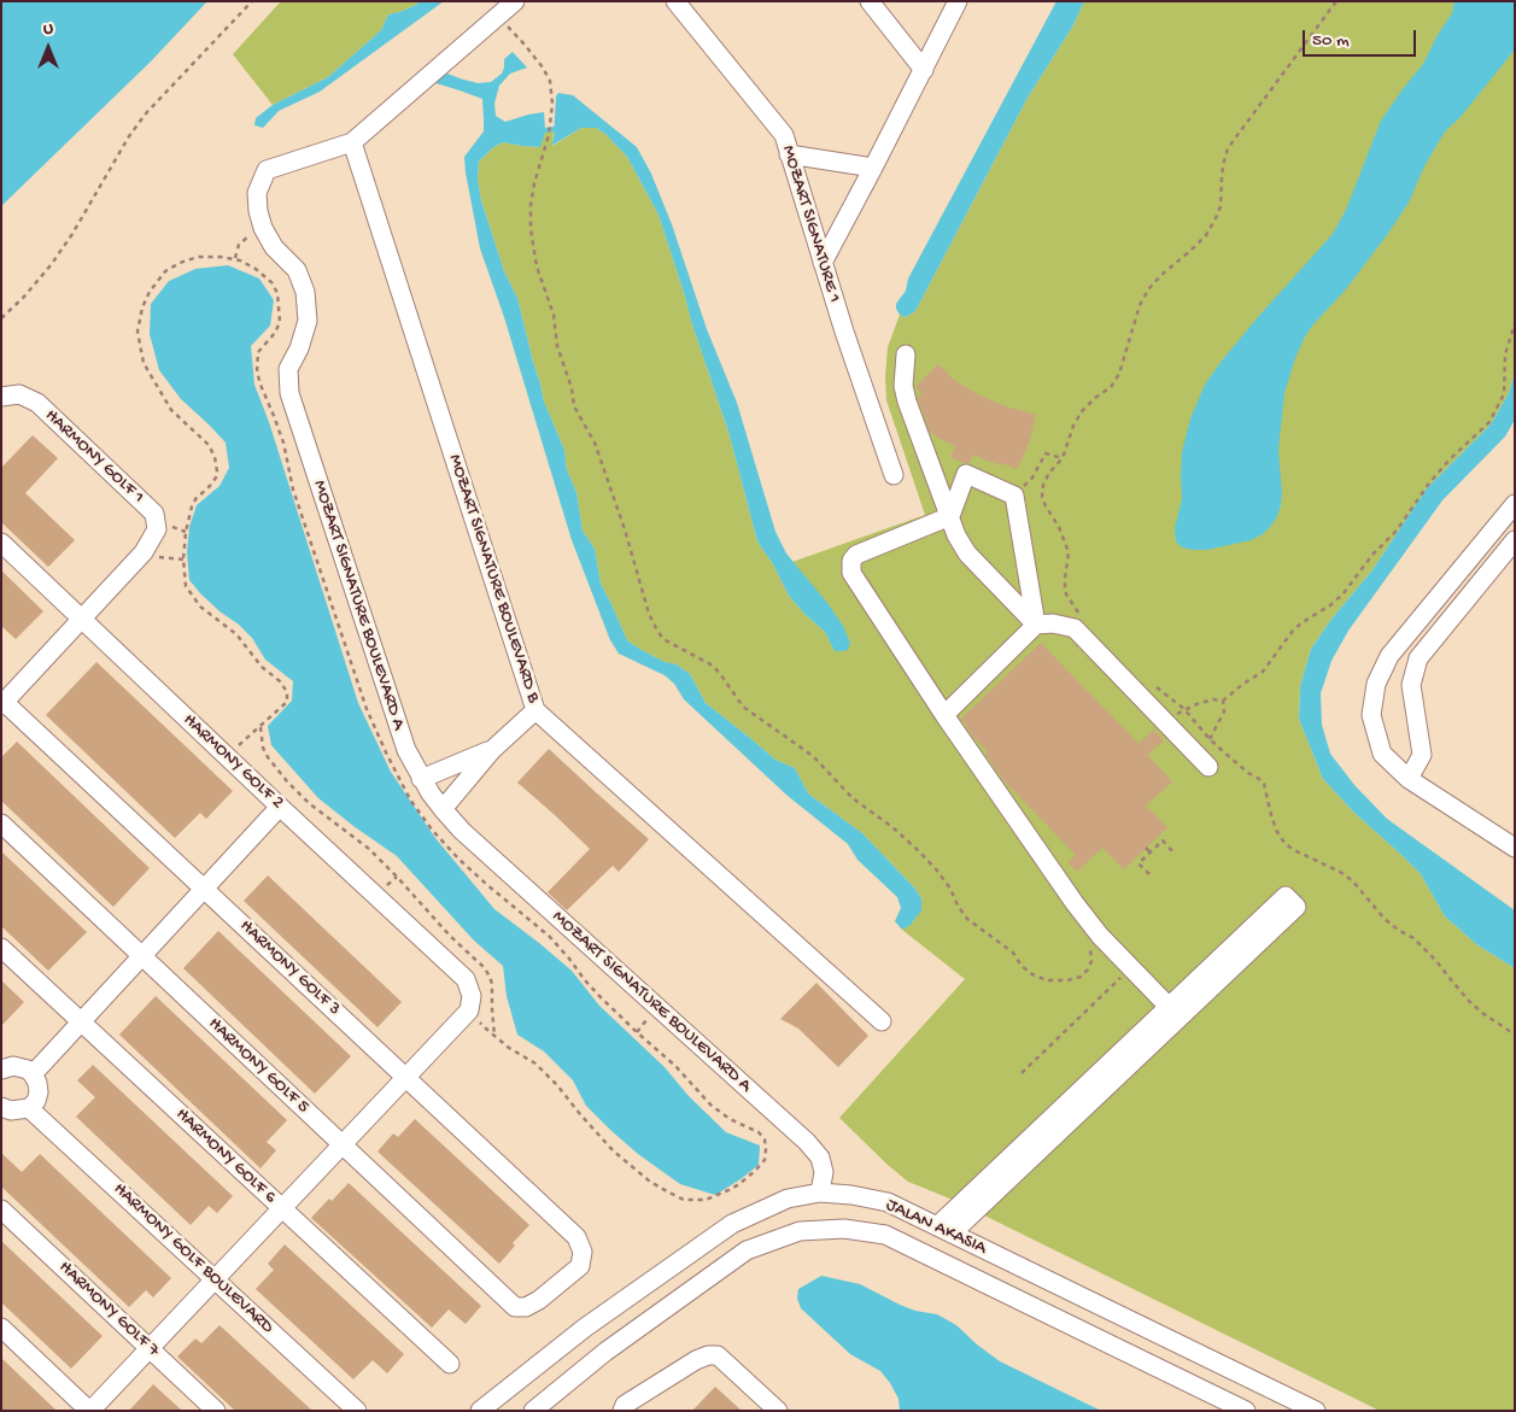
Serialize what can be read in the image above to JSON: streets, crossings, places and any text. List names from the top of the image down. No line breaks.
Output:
{"streets":{"street":["MOZART SIGNATURE 1","HARMONY GOLF 1","MOZART SIGNATURE BOULEVARD B","MOZART SIGNATURE BOULEVARD A","HARMONY GOLF 2","HARMONY GOLF 3","HARMONY GOLF 5","HARMONY GOLF 6","JALAN AKASIA","HARMONY GOLF BOULEVARD","HARMONY GOLF 7"]},"crossings":[["MOZART SIGNATURE BOULEVARD B","MOZART SIGNATURE BOULEVARD A"],["MOZART SIGNATURE BOULEVARD A","JALAN AKASIA"],["HARMONY GOLF 2","HARMONY GOLF 3"],["HARMONY GOLF 3","HARMONY GOLF 5"]],"scale_bar":"50 m","north":"top"}
